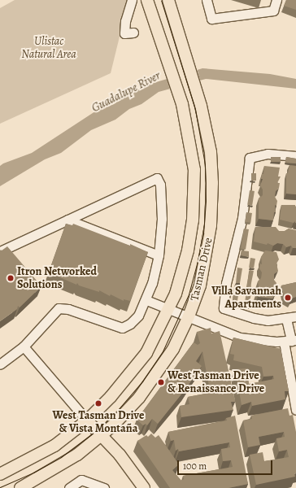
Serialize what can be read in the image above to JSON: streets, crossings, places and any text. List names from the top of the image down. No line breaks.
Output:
{"streets":{"main road":["Tasman Drive"]},"water":["Guadalupe River"],"parks":["Ulistac Natural Area"],"places":["Itron Networked Solutions","Villa Savannah Apartments","West Tasman Drive & Renaissance Drive","West Tasman Drive & Vista Montaña"],"scale_bar":"100 m"}
